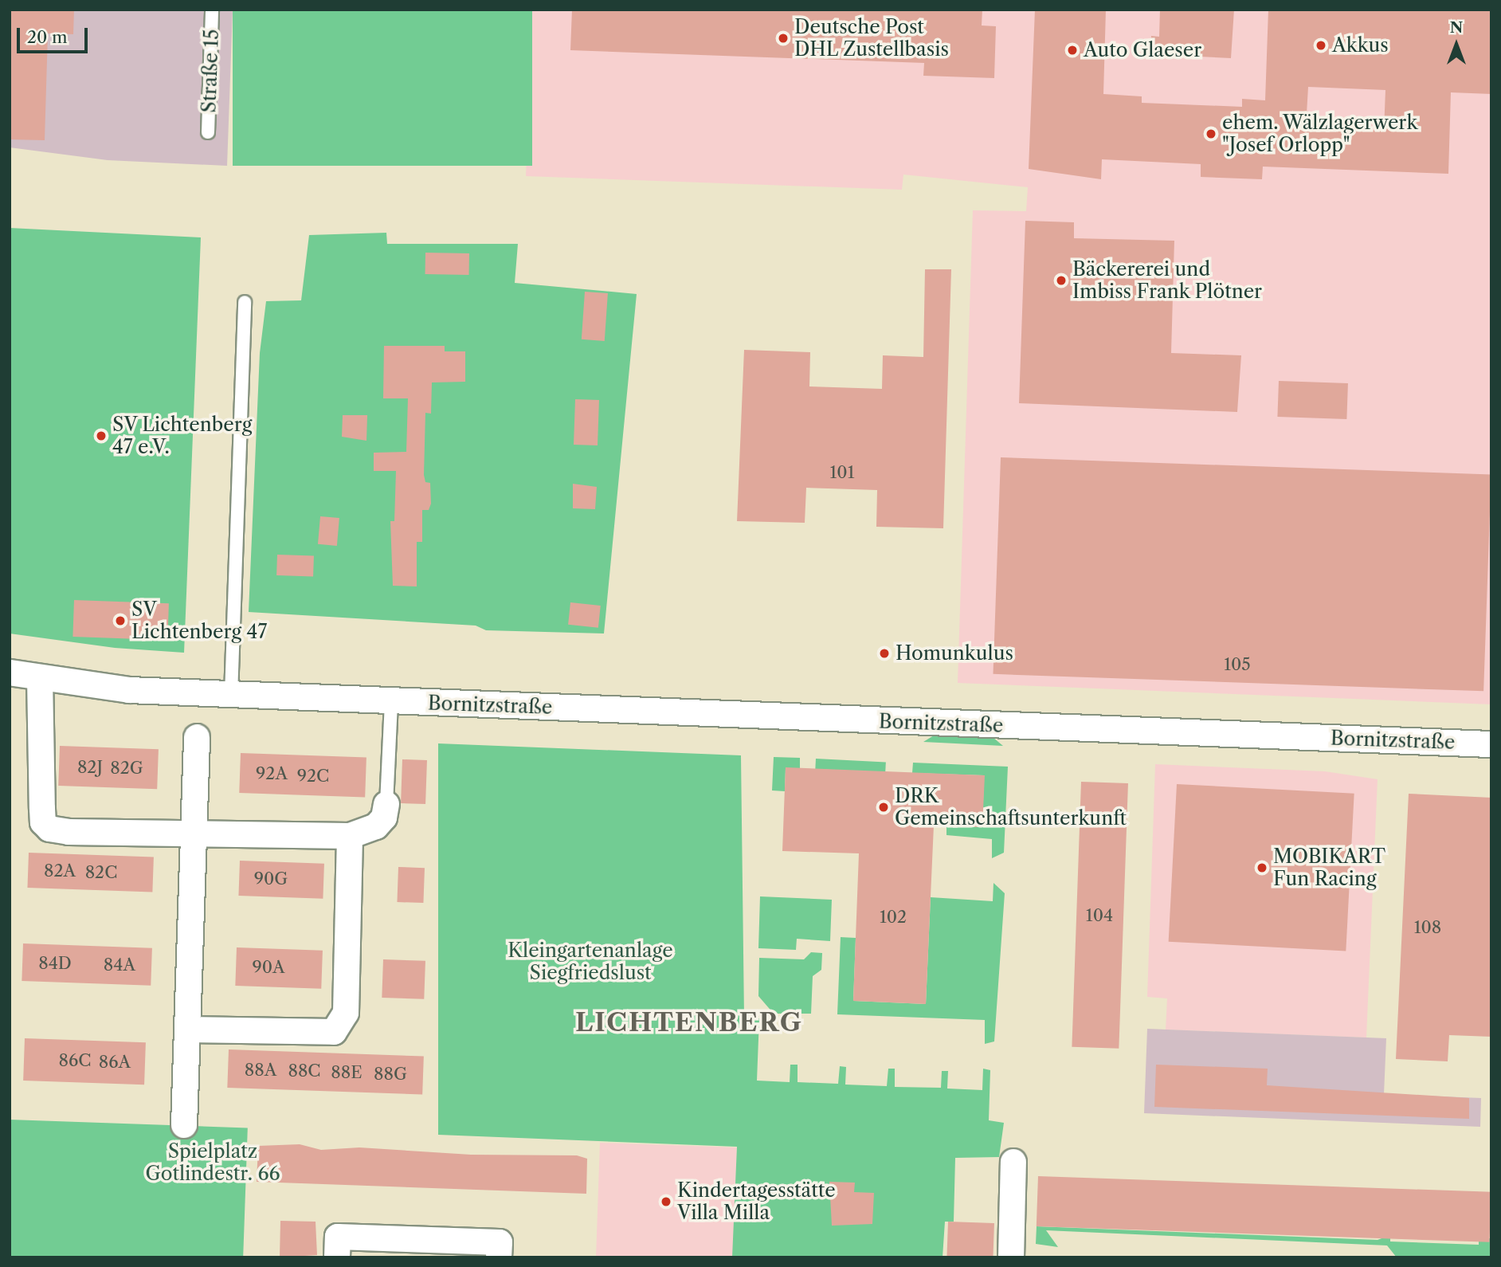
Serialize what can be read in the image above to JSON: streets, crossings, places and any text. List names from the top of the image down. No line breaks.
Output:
{"streets":{"street":["Bornitzstraße"],"lane":["Straße 15"]},"districts":["LICHTENBERG"],"parks":["Kleingartenanlage Siegfriedslust","Spielplatz Gotlindestr. 66"],"places":["Deutsche Post DHL Zustellbasis","Akkus","Auto Glaeser","ehem. Wälzlagerwerk \"Josef Orlopp\"","Bäckererei und Imbiss Frank Plötner","SV Lichtenberg 47 e.V.","SV Lichtenberg 47","Homunkulus","DRK Gemeinschaftsunterkunft","MOBIKART Fun Racing","Kindertagesstätte Villa Milla"],"house_numbers":["101","105","82J","82G","92A","92C","82A","82C","90G","104","102","108","84D","84A","90A","86C","86A","88A","88C","88E","88G"],"scale_bar":"20 m","north":"top"}
